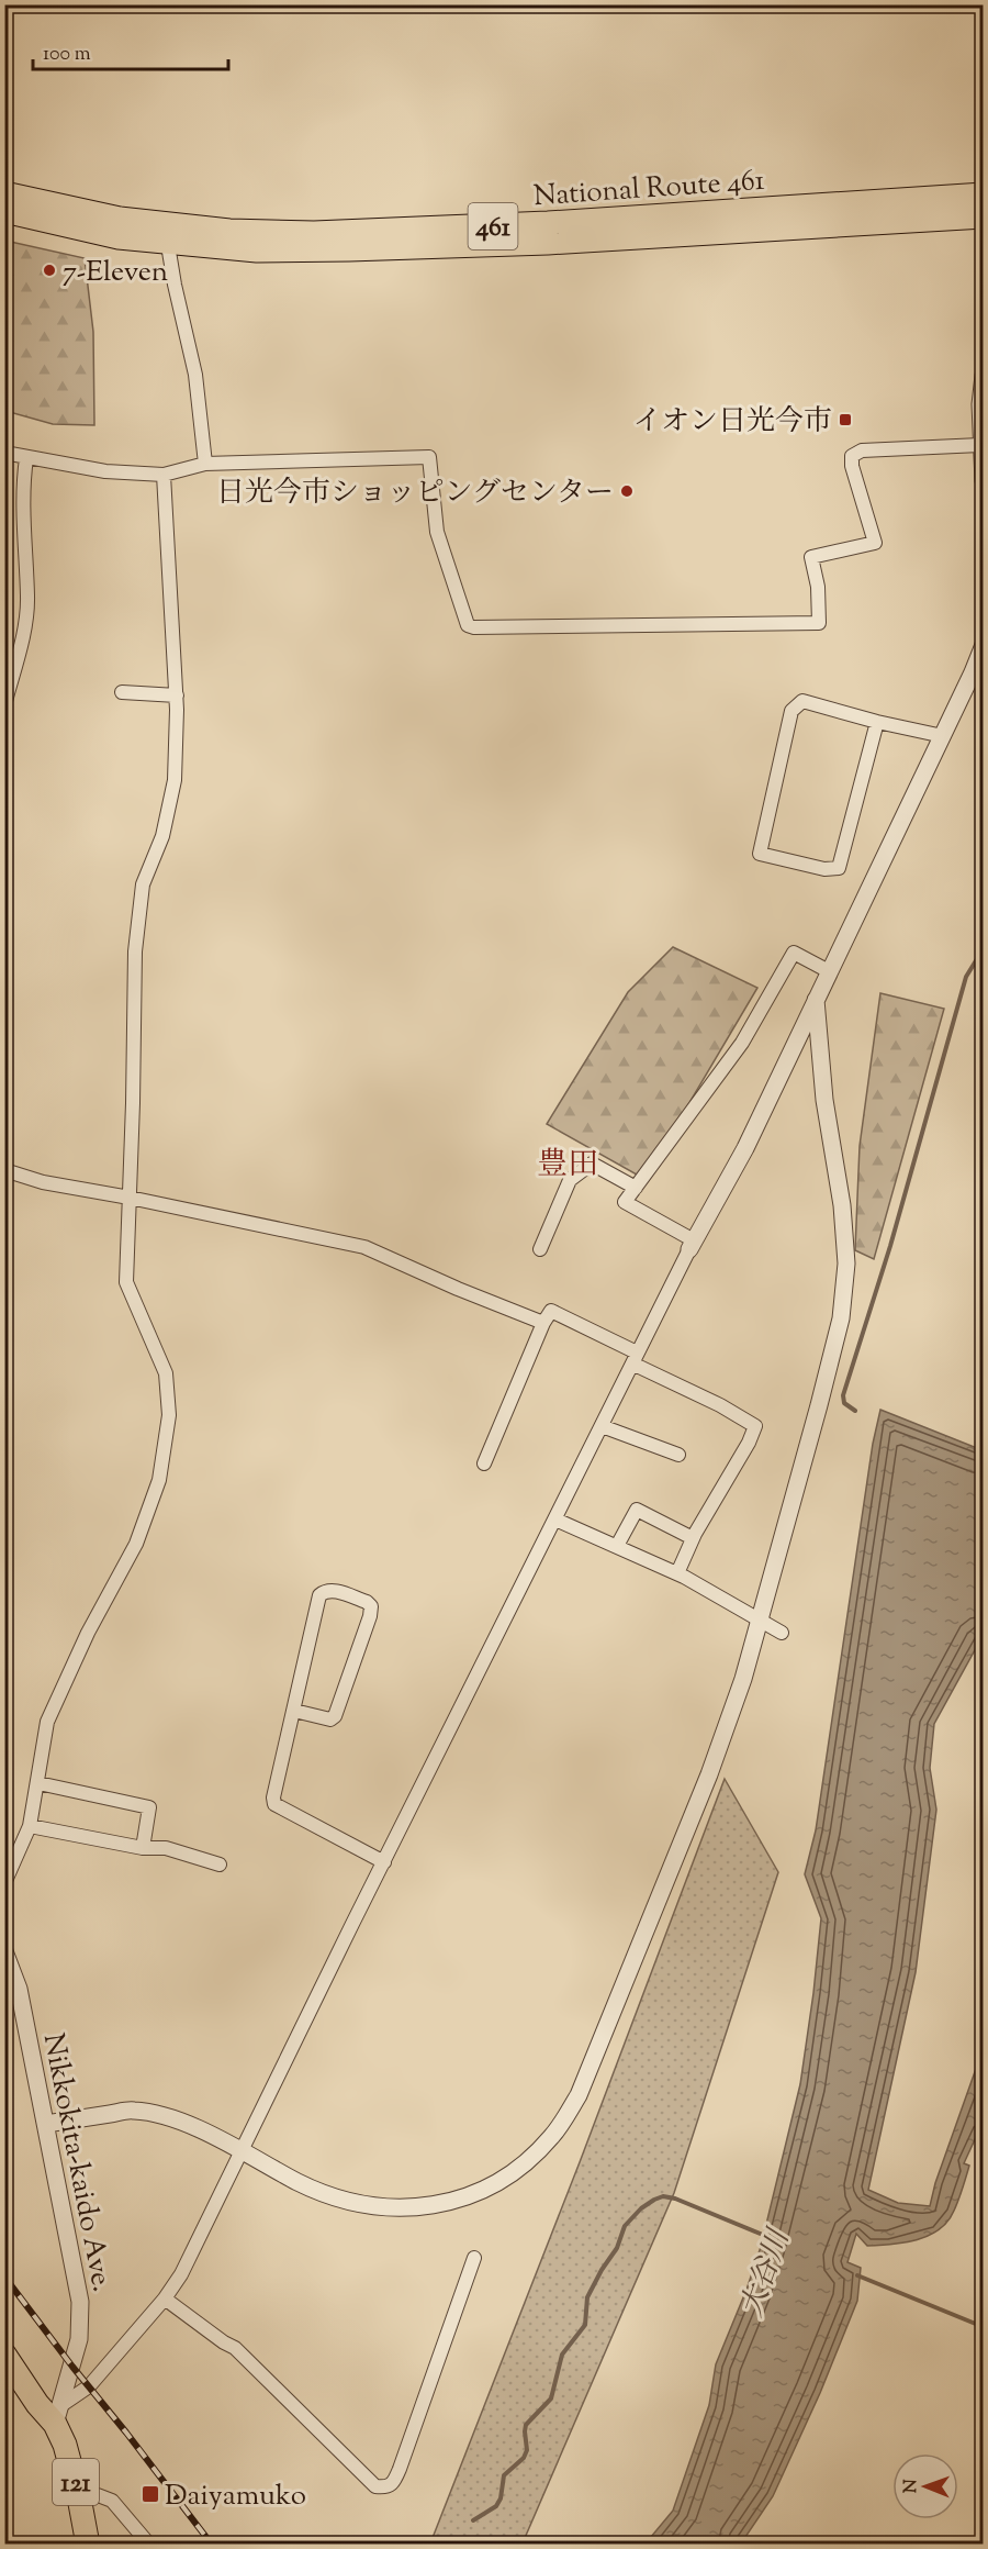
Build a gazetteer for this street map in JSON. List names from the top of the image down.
{
  "streets": {
    "highway": ["National Route 461", "461", "121"],
    "street": ["Nikkokita-kaido Ave."]
  },
  "crossings": [
    ["Nikkokita-kaido Ave.", "121"]
  ],
  "districts": ["豊田"],
  "water": ["大谷川"],
  "places": {
    "other": ["7-Eleven", "日光今市ショッピングセンター"],
    "transit": ["イオン日光今市", "Daiyamuko"]
  },
  "scale_bar": "100 m",
  "north": "left"
}
